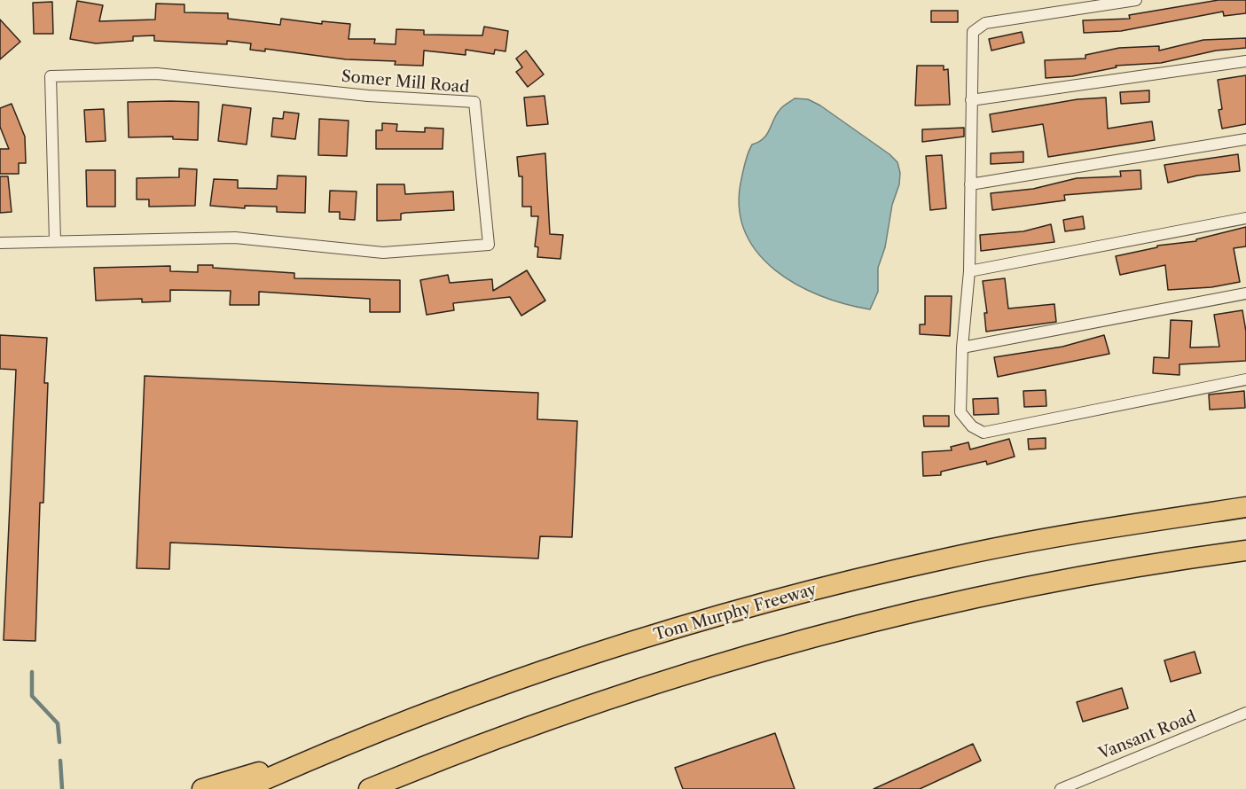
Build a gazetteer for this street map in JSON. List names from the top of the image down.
{
  "streets": {
    "highway": ["Tom Murphy Freeway"],
    "street": ["Somer Mill Road", "Vansant Road"]
  }
}
